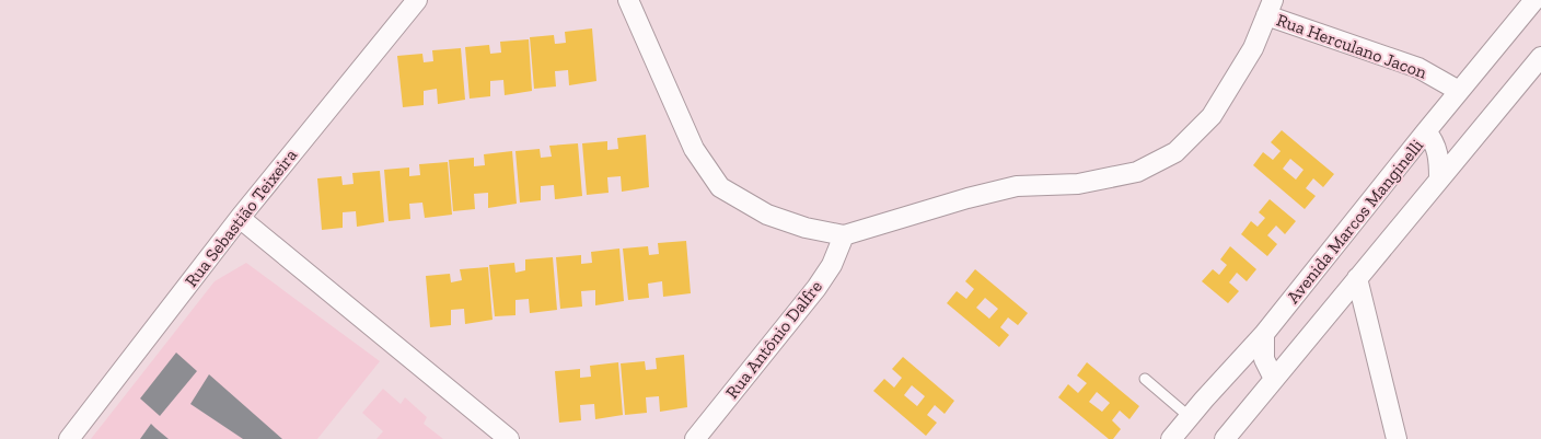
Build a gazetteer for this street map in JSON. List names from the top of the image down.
{
  "streets": {
    "street": [
      "Rua Herculano Jacon",
      "Rua Sebastião Teixeira",
      "Avenida Marcos Manginelli",
      "Rua Antônio Dalfre"
    ]
  },
  "crossings": [
    ["Rua Herculano Jacon", "Avenida Marcos Manginelli"]
  ]
}
